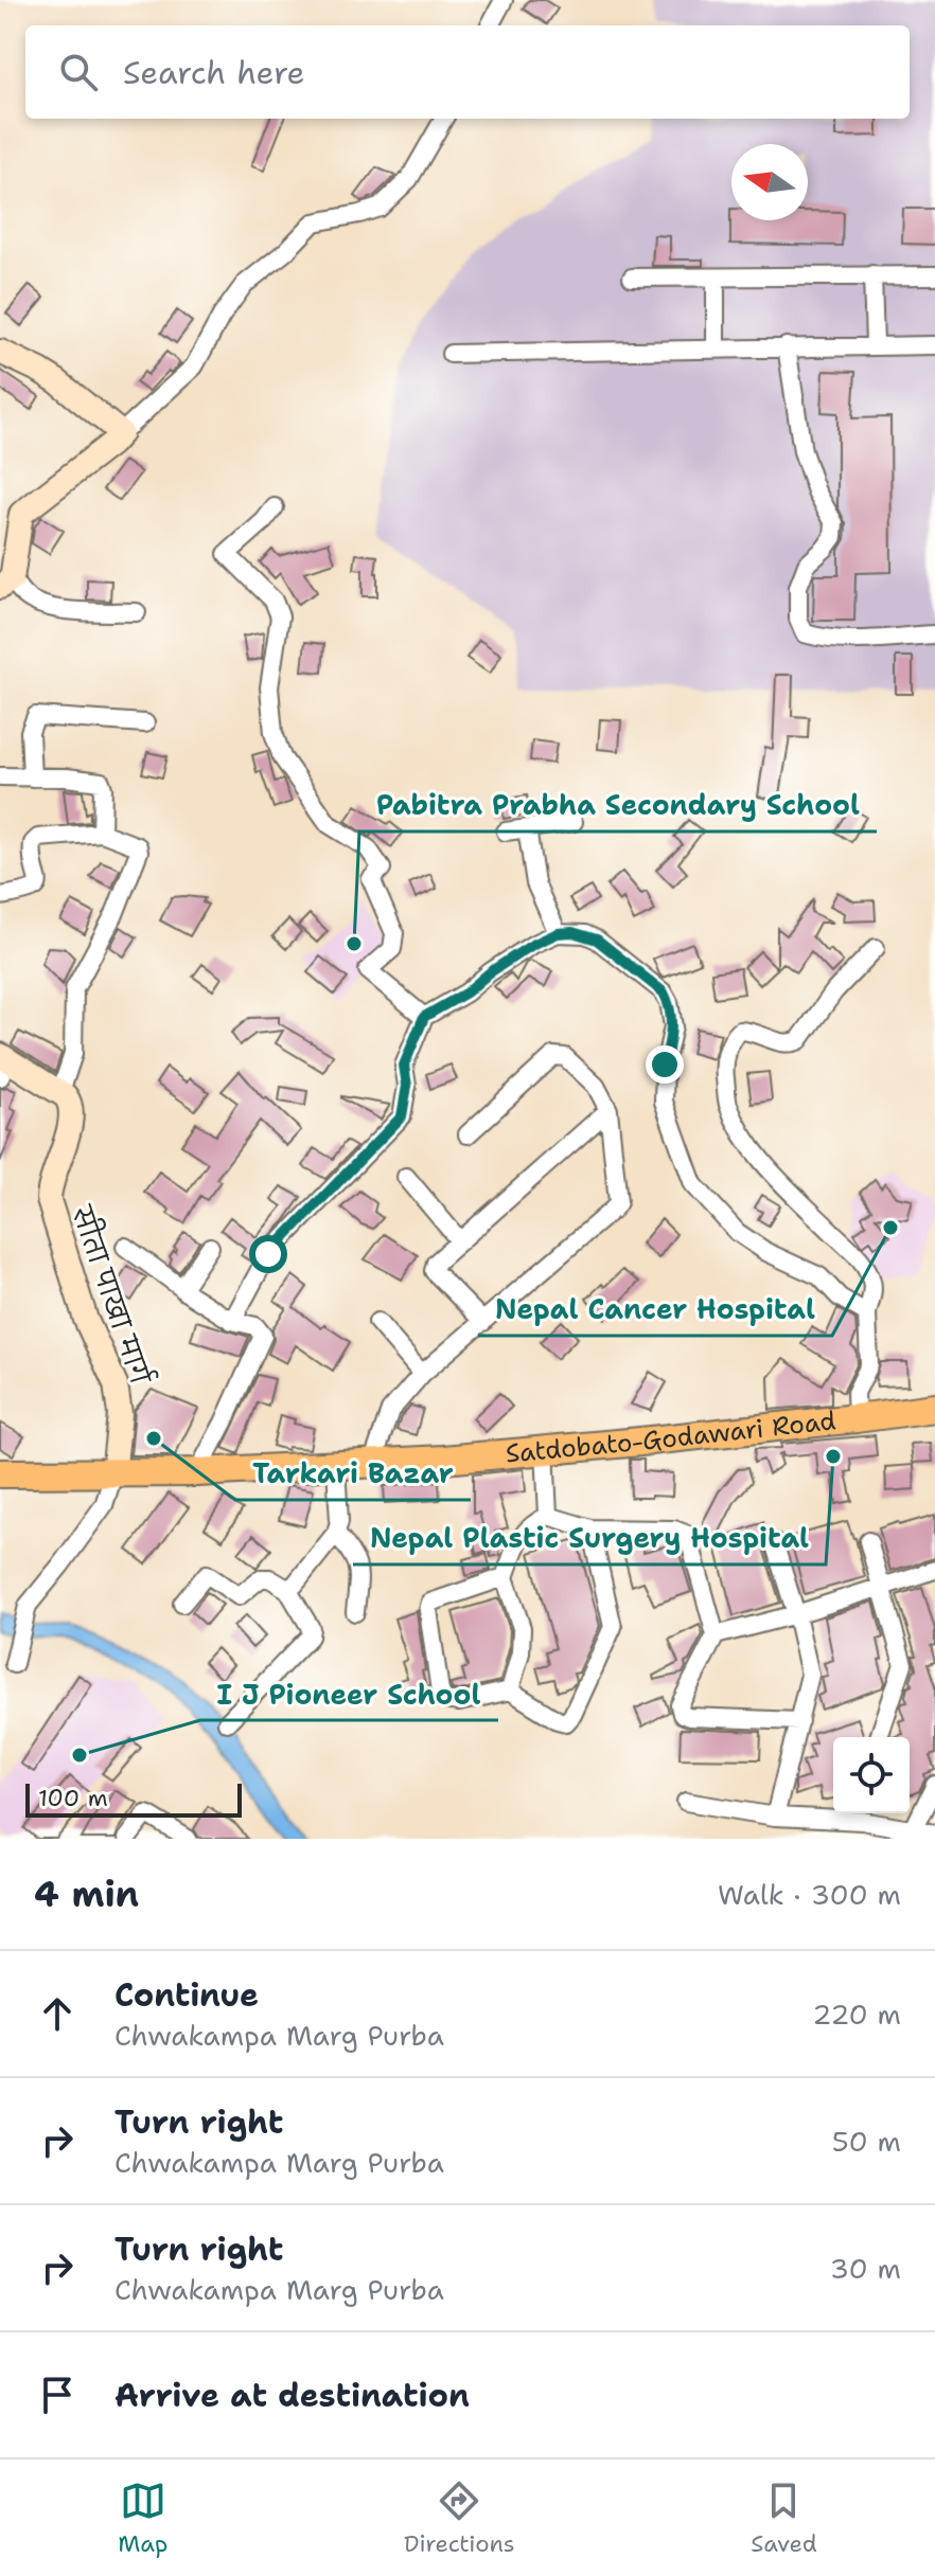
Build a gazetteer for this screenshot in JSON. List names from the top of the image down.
{
  "streets": {
    "main road": ["Satdobato-Godawari Road"],
    "street": ["सीता पाखा मार्ग"]
  },
  "crossings": [
    ["सीता पाखा मार्ग", "Satdobato-Godawari Road"]
  ],
  "places": [
    "Pabitra Prabha Secondary School",
    "Nepal Cancer Hospital",
    "Tarkari Bazar",
    "Nepal Plastic Surgery Hospital",
    "I J Pioneer School"
  ],
  "scale_bar": "100 m",
  "north": "left",
  "page": {
    "search": "Search here",
    "scale": "100 m",
    "heading": ["4 min", "Walk · 300 m"],
    "list": [
      ["Continue", "Chwakampa Marg Purba", "220 m"],
      ["Turn right", "Chwakampa Marg Purba", "50 m"],
      ["Turn right", "Chwakampa Marg Purba", "30 m"],
      "Arrive at destination"
    ],
    "nav": ["Map", "Directions", "Saved"]
  }
}
